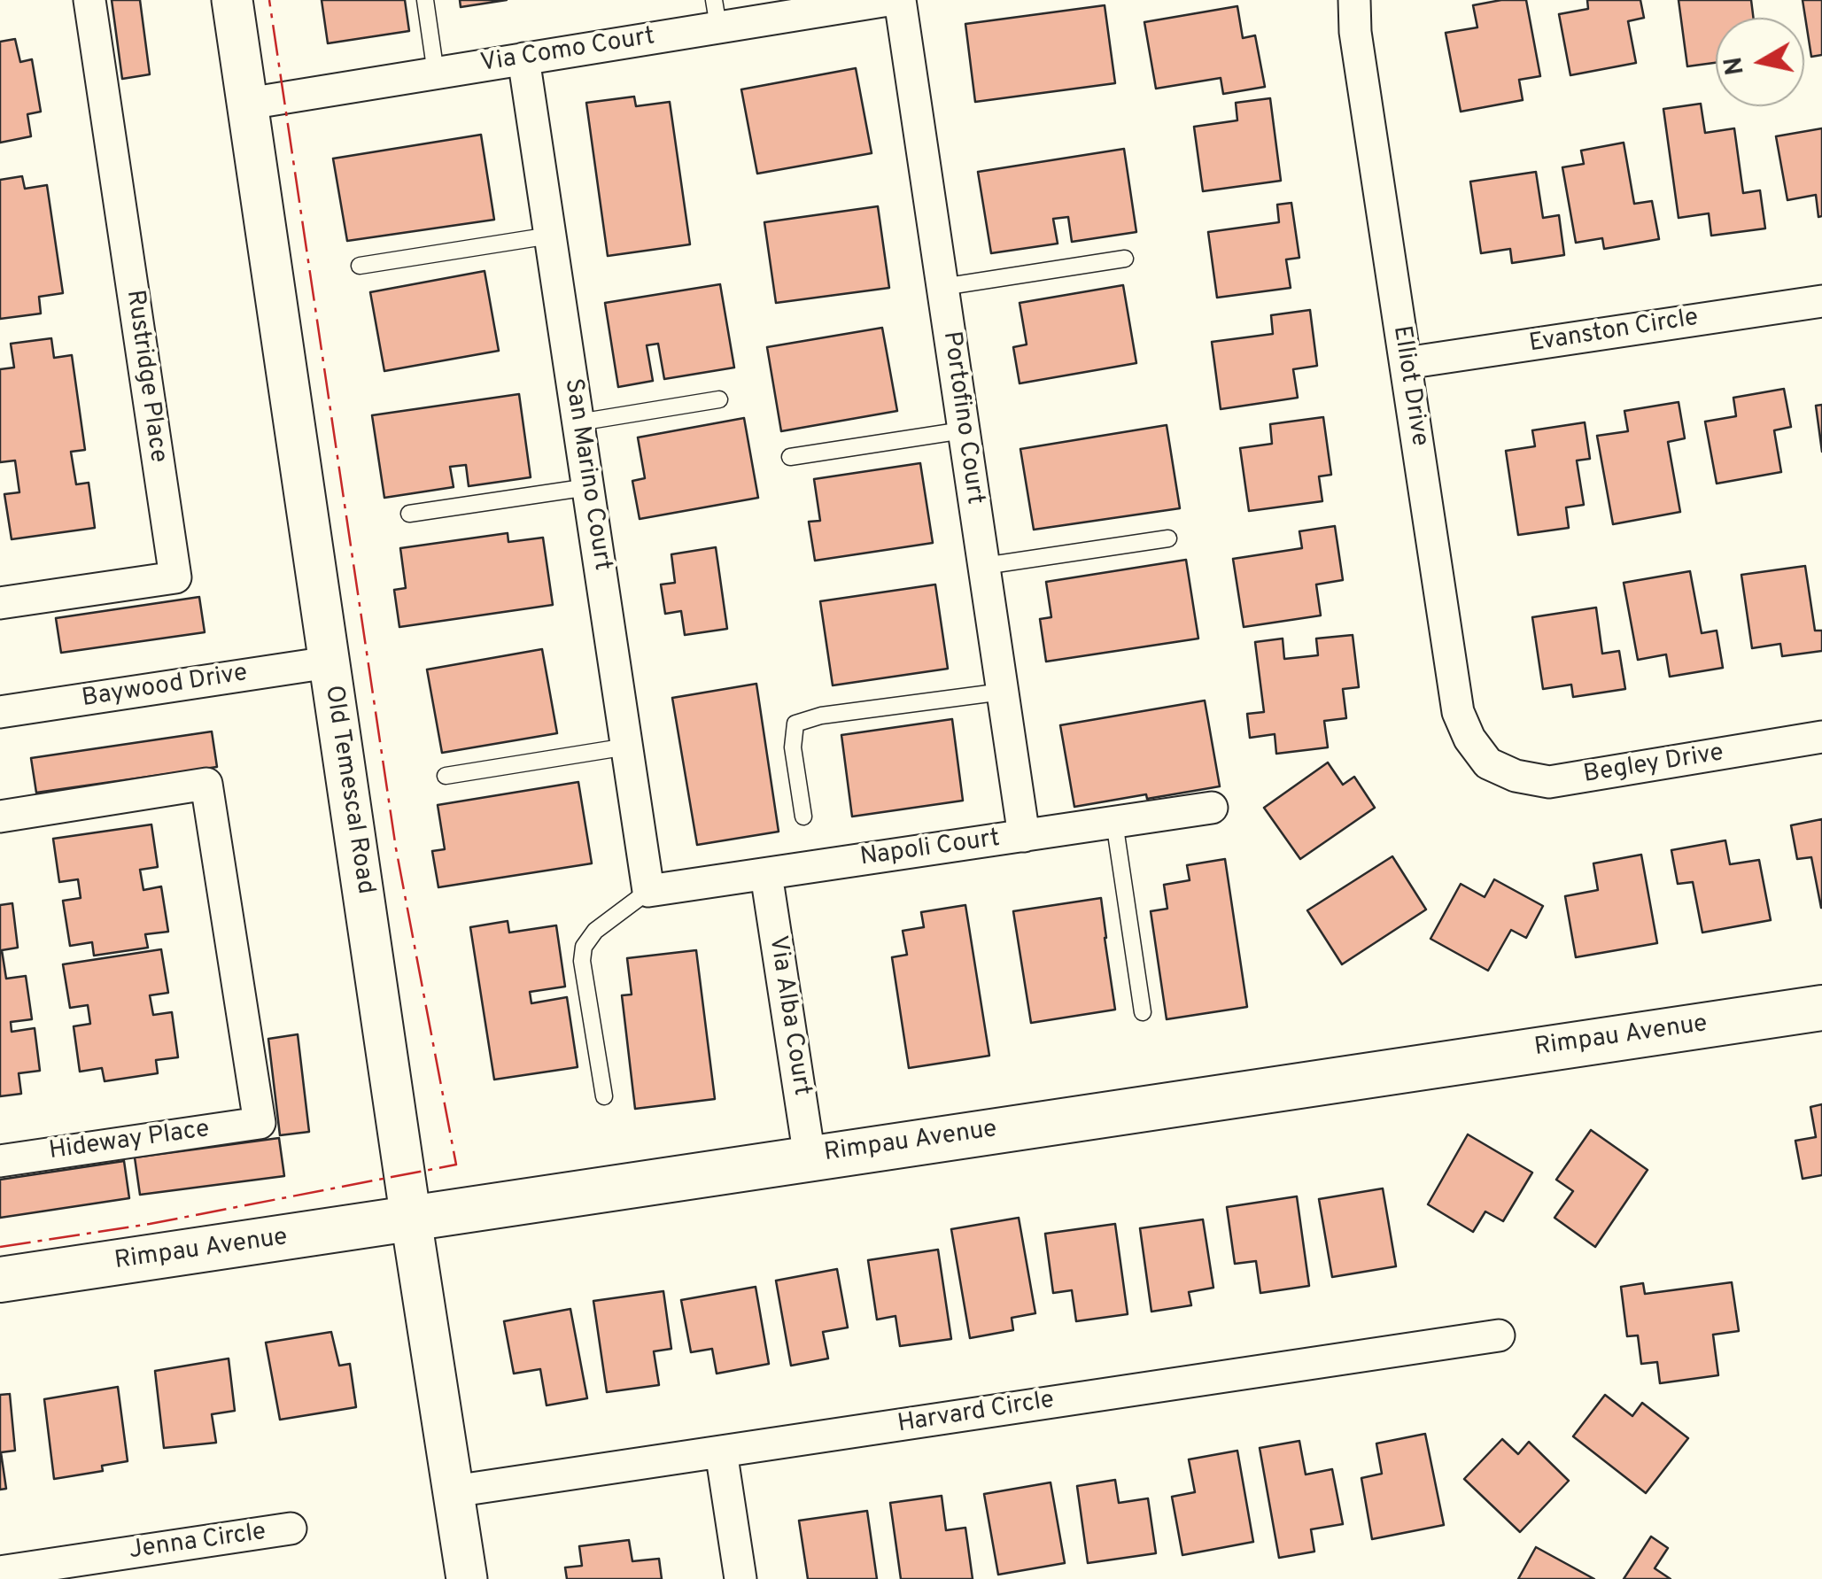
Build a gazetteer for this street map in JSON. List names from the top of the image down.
{
  "streets": {
    "main road": ["Rimpau Avenue"],
    "street": [
      "Via Como Court",
      "Evanston Circle",
      "Rustridge Place",
      "Elliot Drive",
      "Portofino Court",
      "San Marino Court",
      "Baywood Drive",
      "Begley Drive",
      "Old Temescal Road",
      "Napoli Court",
      "Via Alba Court",
      "Hideway Place",
      "Harvard Circle",
      "Jenna Circle"
    ]
  },
  "crossings": [
    ["Via Como Court", "San Marino Court"],
    ["Via Como Court", "Old Temescal Road"],
    ["Evanston Circle", "Elliot Drive"],
    ["Elliot Drive", "Begley Drive"],
    ["Portofino Court", "Napoli Court"],
    ["San Marino Court", "Napoli Court"],
    ["Baywood Drive", "Old Temescal Road"],
    ["Old Temescal Road", "Rimpau Avenue"],
    ["Old Temescal Road", "Harvard Circle"],
    ["Napoli Court", "Via Alba Court"],
    ["Via Alba Court", "Rimpau Avenue"]
  ],
  "north": "left"
}
